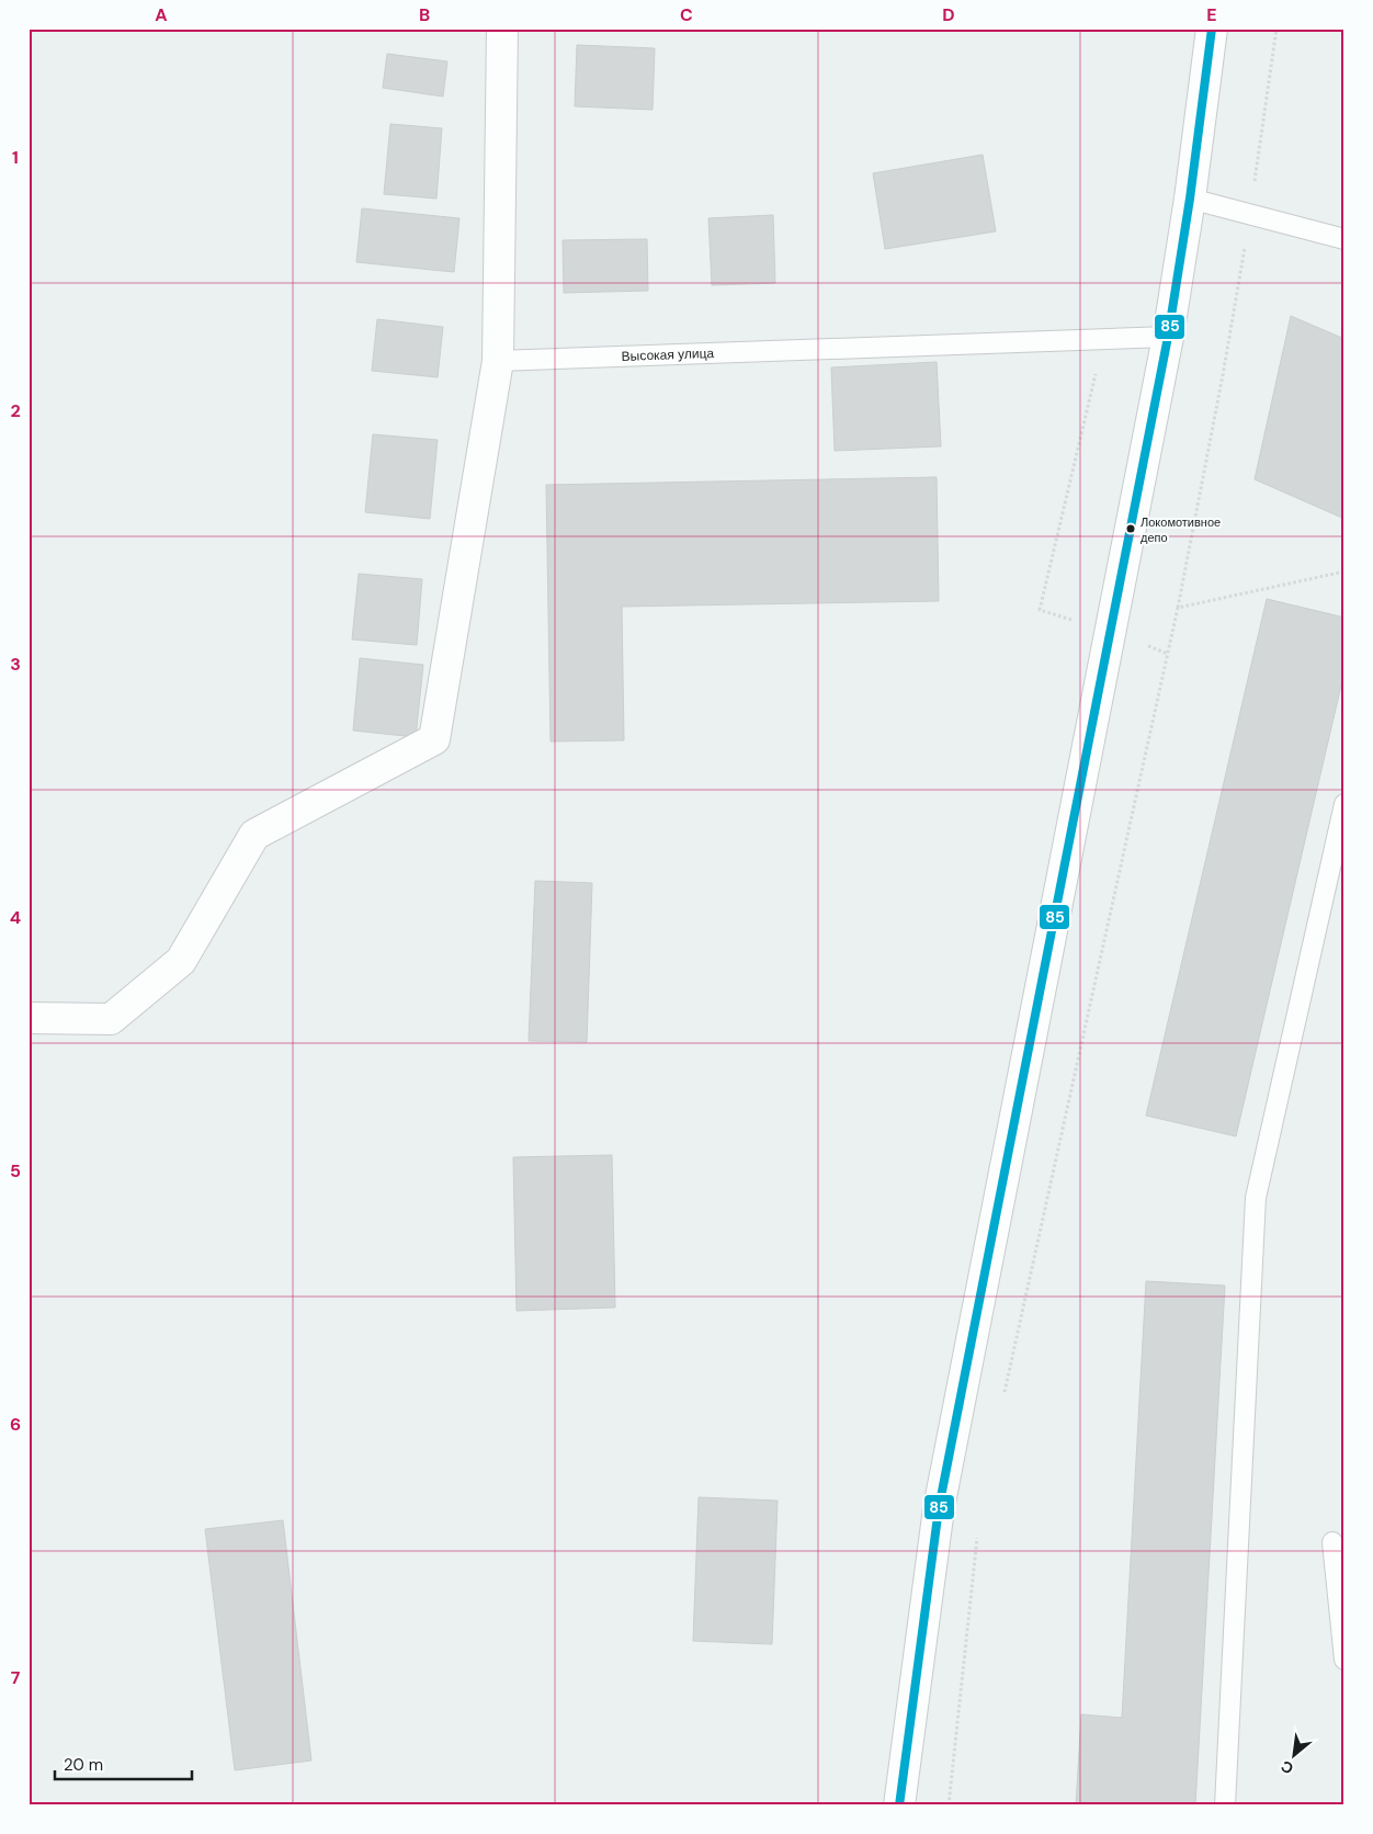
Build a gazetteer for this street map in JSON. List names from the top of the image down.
{
  "streets": {
    "lane": ["Высокая улица"]
  },
  "places": ["Локомотивное депо"],
  "lines": ["transit line 85"],
  "scale_bar": "20 m",
  "north": "bottom left",
  "grid": {
    "columns": [
      "A",
      "B",
      "C",
      "D",
      "E"
    ],
    "rows": [
      "1",
      "2",
      "3",
      "4",
      "5",
      "6",
      "7"
    ]
  }
}
